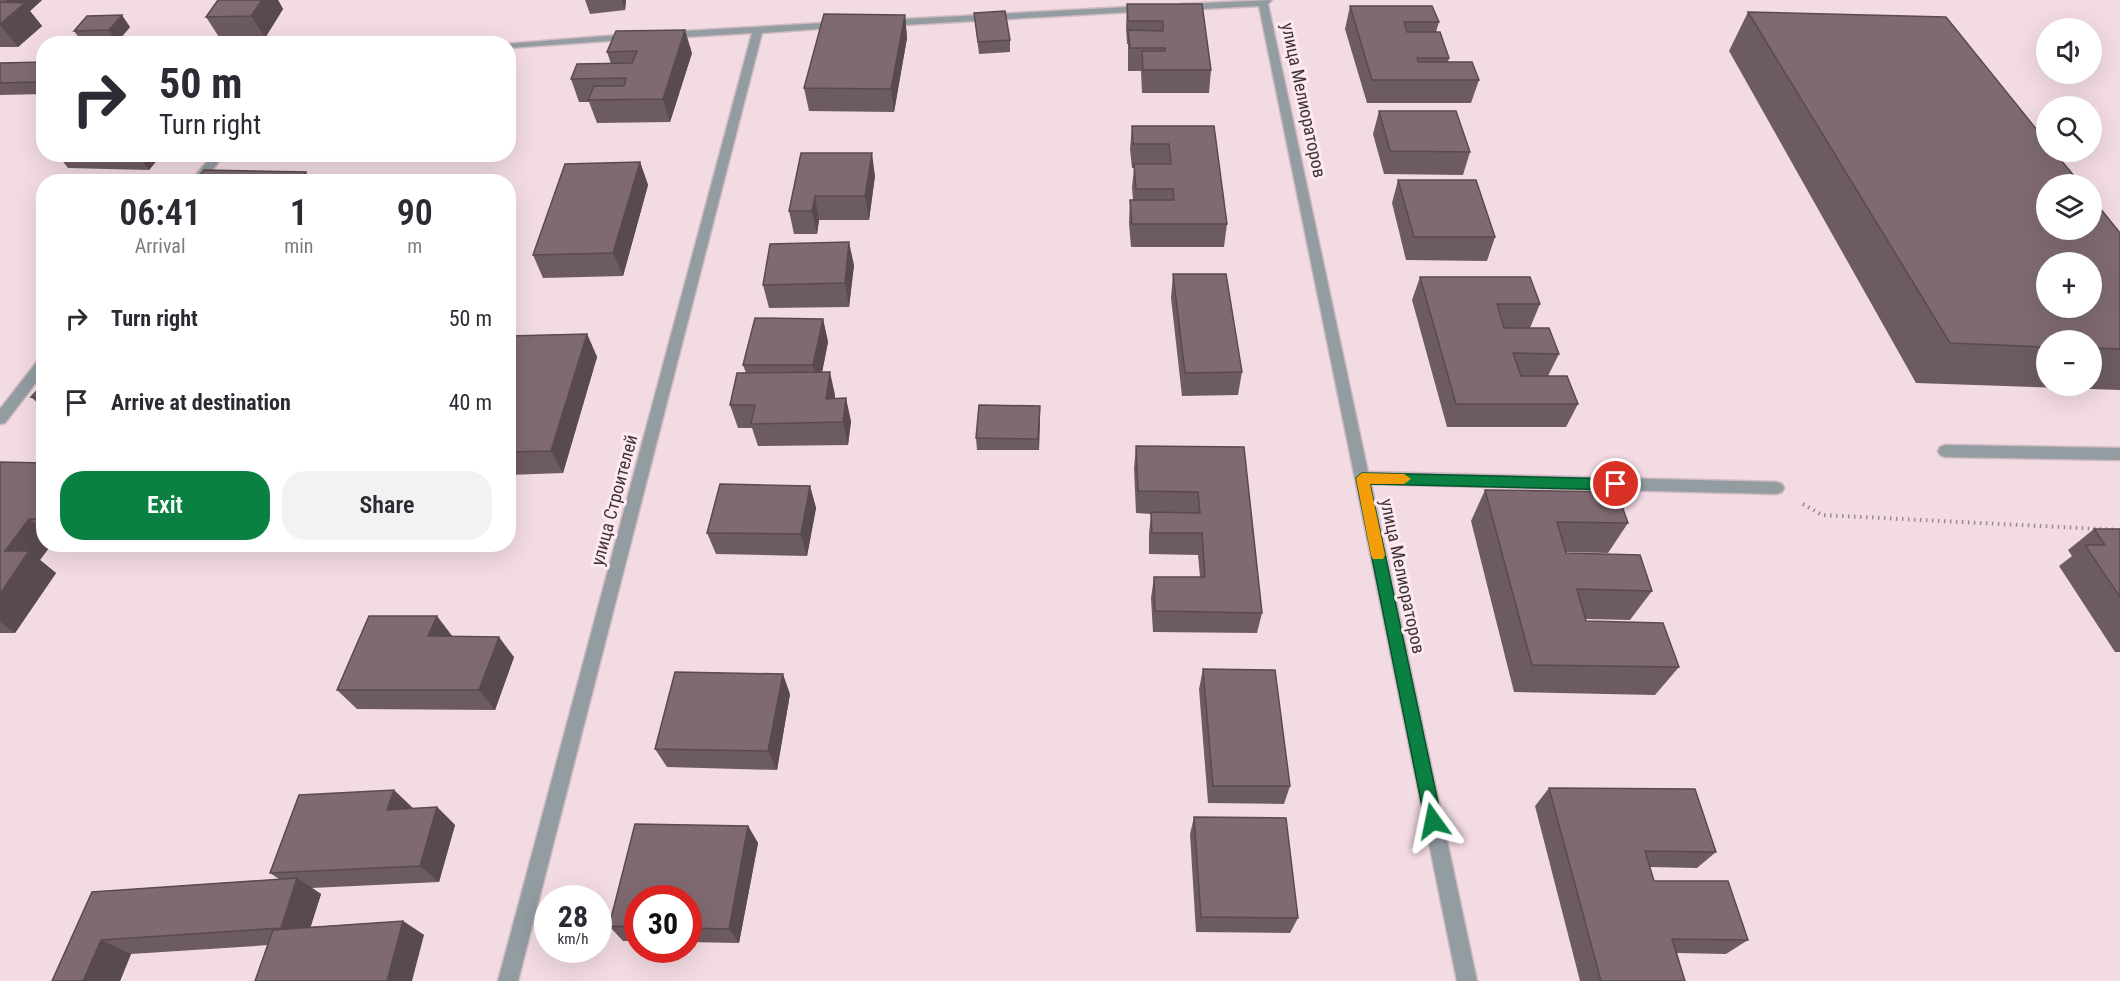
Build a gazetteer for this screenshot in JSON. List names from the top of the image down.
{
  "streets": {
    "street": ["улица Мелиораторов", "улица Строителей"]
  },
  "page": {
    "map_buttons": ["+", "−"],
    "turn": ["50 m", "Turn right"],
    "eta": [
      "06:41",
      "Arrival",
      "1",
      "min",
      "90",
      "m"
    ],
    "list": [
      {
        "name": "Turn right",
        "value": "50 m"
      },
      {
        "name": "Arrive at destination",
        "value": "40 m"
      }
    ],
    "buttons": ["Exit", "Share"],
    "speed": "28 km/h",
    "limit": "30"
  }
}
